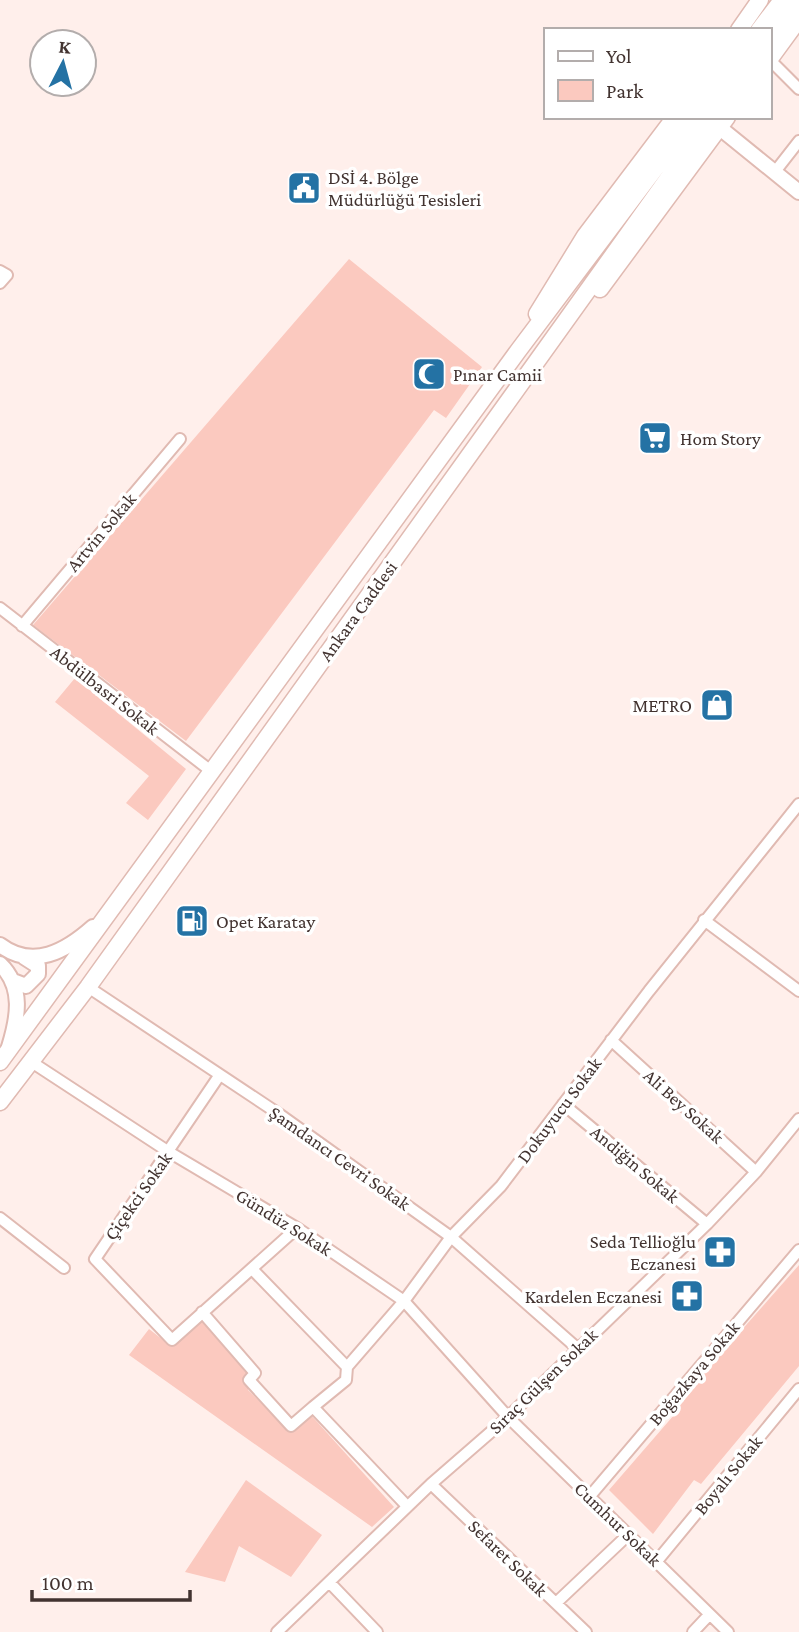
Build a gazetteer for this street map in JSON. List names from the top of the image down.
{
  "streets": {
    "main road": ["Ankara Caddesi"],
    "street": [
      "Artvin Sokak",
      "Abdülbasri Sokak",
      "Ali Bey Sokak",
      "Dokuyucu Sokak",
      "Şamdancı Cevri Sokak",
      "Andiğin Sokak",
      "Çiçekci Sokak",
      "Gündüz Sokak",
      "Boğazkaya Sokak",
      "Sıraç Gülşen Sokak",
      "Boyalı Sokak",
      "Cumhur Sokak",
      "Sefaret Sokak"
    ]
  },
  "crossings": [
    ["Artvin Sokak", "Abdülbasri Sokak"],
    ["Ankara Caddesi", "Abdülbasri Sokak"],
    ["Ankara Caddesi", "Şamdancı Cevri Sokak"],
    ["Ankara Caddesi", "Gündüz Sokak"],
    ["Ali Bey Sokak", "Dokuyucu Sokak"],
    ["Ali Bey Sokak", "Sıraç Gülşen Sokak"],
    ["Dokuyucu Sokak", "Şamdancı Cevri Sokak"],
    ["Dokuyucu Sokak", "Andiğin Sokak"],
    ["Dokuyucu Sokak", "Çiçekci Sokak"],
    ["Dokuyucu Sokak", "Gündüz Sokak"],
    ["Şamdancı Cevri Sokak", "Çiçekci Sokak"],
    ["Şamdancı Cevri Sokak", "Sıraç Gülşen Sokak"],
    ["Andiğin Sokak", "Sıraç Gülşen Sokak"],
    ["Çiçekci Sokak", "Gündüz Sokak"],
    ["Gündüz Sokak", "Sıraç Gülşen Sokak"],
    ["Gündüz Sokak", "Cumhur Sokak"],
    ["Boğazkaya Sokak", "Cumhur Sokak"],
    ["Sıraç Gülşen Sokak", "Cumhur Sokak"],
    ["Sıraç Gülşen Sokak", "Sefaret Sokak"],
    ["Boyalı Sokak", "Cumhur Sokak"]
  ],
  "places": {
    "public building": ["DSİ 4. Bölge Müdürlüğü Tesisleri"],
    "mosque": ["Pınar Camii"],
    "supermarket": ["Hom Story"],
    "shop": ["METRO"],
    "fuel station": ["Opet Karatay"],
    "pharmacy": ["Seda Tellioğlu Eczanesi", "Kardelen Eczanesi"]
  },
  "legend": ["Yol", "Park"],
  "scale_bar": "100 m",
  "north": "top"
}
